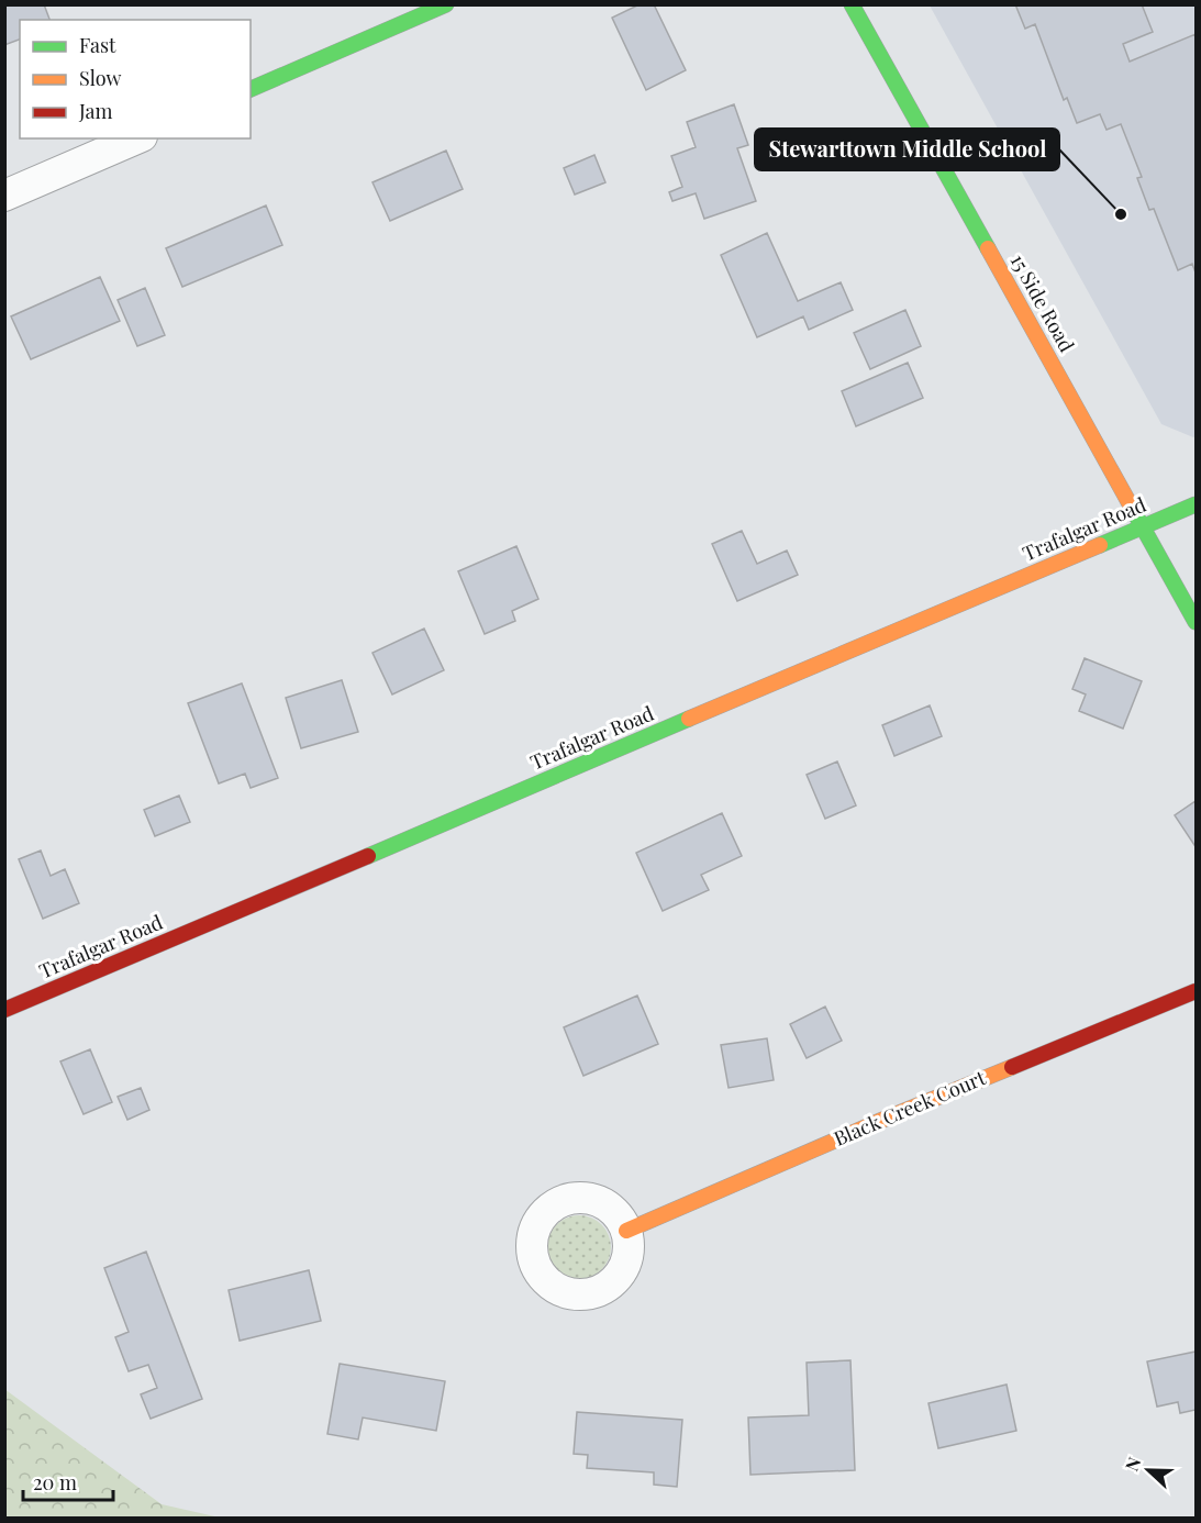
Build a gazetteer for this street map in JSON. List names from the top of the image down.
{
  "streets": {
    "street": ["15 Side Road", "Trafalgar Road", "Black Creek Court"]
  },
  "crossings": [
    ["15 Side Road", "Trafalgar Road"]
  ],
  "places": ["Stewarttown Middle School"],
  "legend": ["Fast", "Slow", "Jam"],
  "scale_bar": "20 m",
  "north": "left"
}
